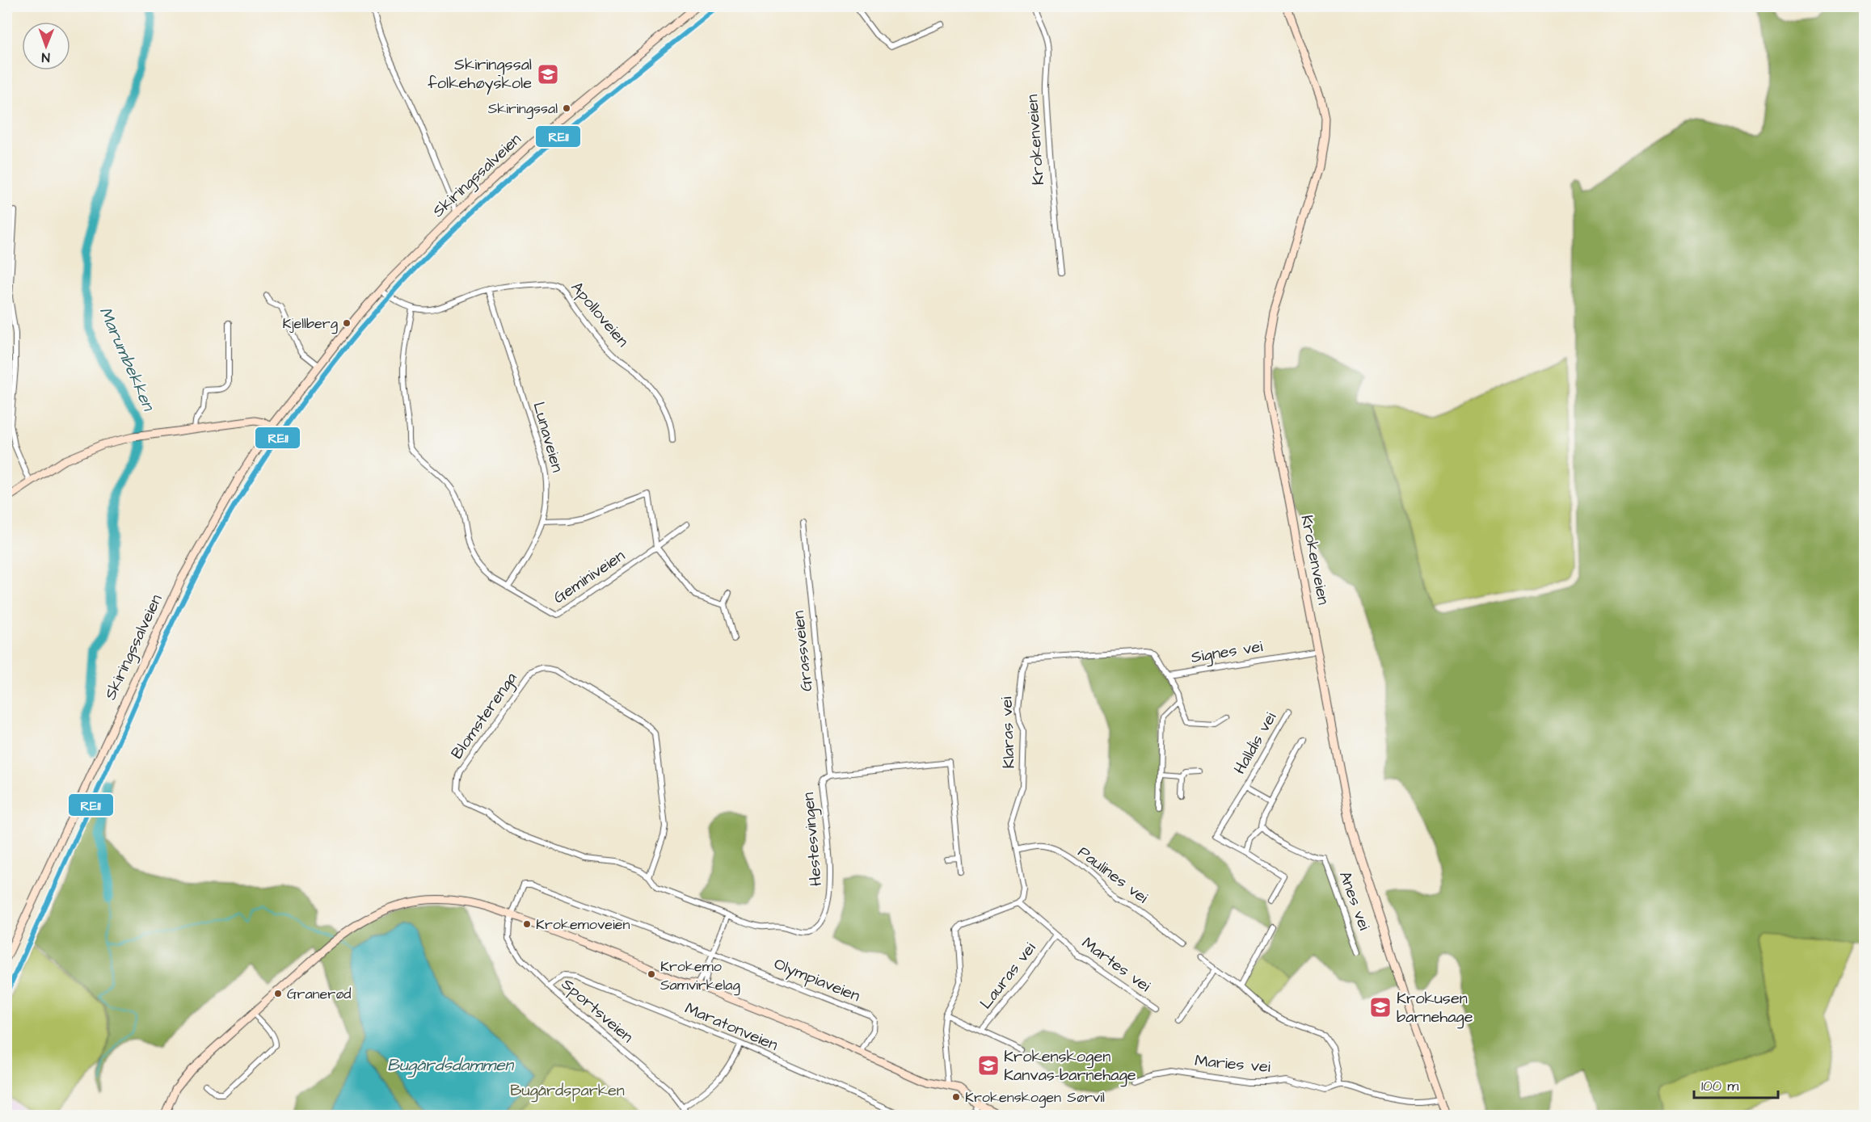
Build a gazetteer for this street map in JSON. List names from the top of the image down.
{
  "streets": {
    "main road": ["Krokenveien", "Skiringssalveien"],
    "street": [
      "Apolloveien",
      "Lunaveien",
      "Geminiveien",
      "Grassveien",
      "Signes vei",
      "Blomsterenga",
      "Klaras vei",
      "Halldis vei",
      "Hestesvingen",
      "Paulines vei",
      "Anes vei",
      "Martes vei",
      "Lauras vei",
      "Olympiaveien",
      "Sportsveien",
      "Maratonveien",
      "Maries vei"
    ]
  },
  "crossings": [
    ["Krokenveien", "Signes vei"],
    ["Krokenveien", "Maries vei"],
    ["Skiringssalveien", "Apolloveien"],
    ["Apolloveien", "Lunaveien"],
    ["Apolloveien", "Geminiveien"],
    ["Lunaveien", "Geminiveien"],
    ["Grassveien", "Hestesvingen"],
    ["Signes vei", "Klaras vei"],
    ["Blomsterenga", "Hestesvingen"],
    ["Klaras vei", "Paulines vei"],
    ["Klaras vei", "Martes vei"],
    ["Martes vei", "Lauras vei"],
    ["Olympiaveien", "Sportsveien"],
    ["Sportsveien", "Maratonveien"]
  ],
  "water": ["Marumbekken", "Bugårdsdammen"],
  "parks": ["Bugårdsparken"],
  "places": {
    "school or university": ["Skiringssal folkehøyskole", "Krokusen barnehage", "Krokenskogen Kanvas-barnehage"],
    "other": [
      "Skiringssal",
      "Kjellberg",
      "Krokemoveien",
      "Krokemo Samvirkelag",
      "Granerød",
      "Krokenskogen Sørvil"
    ]
  },
  "lines": ["transit line RE11"],
  "scale_bar": "100 m",
  "north": "bottom"
}
